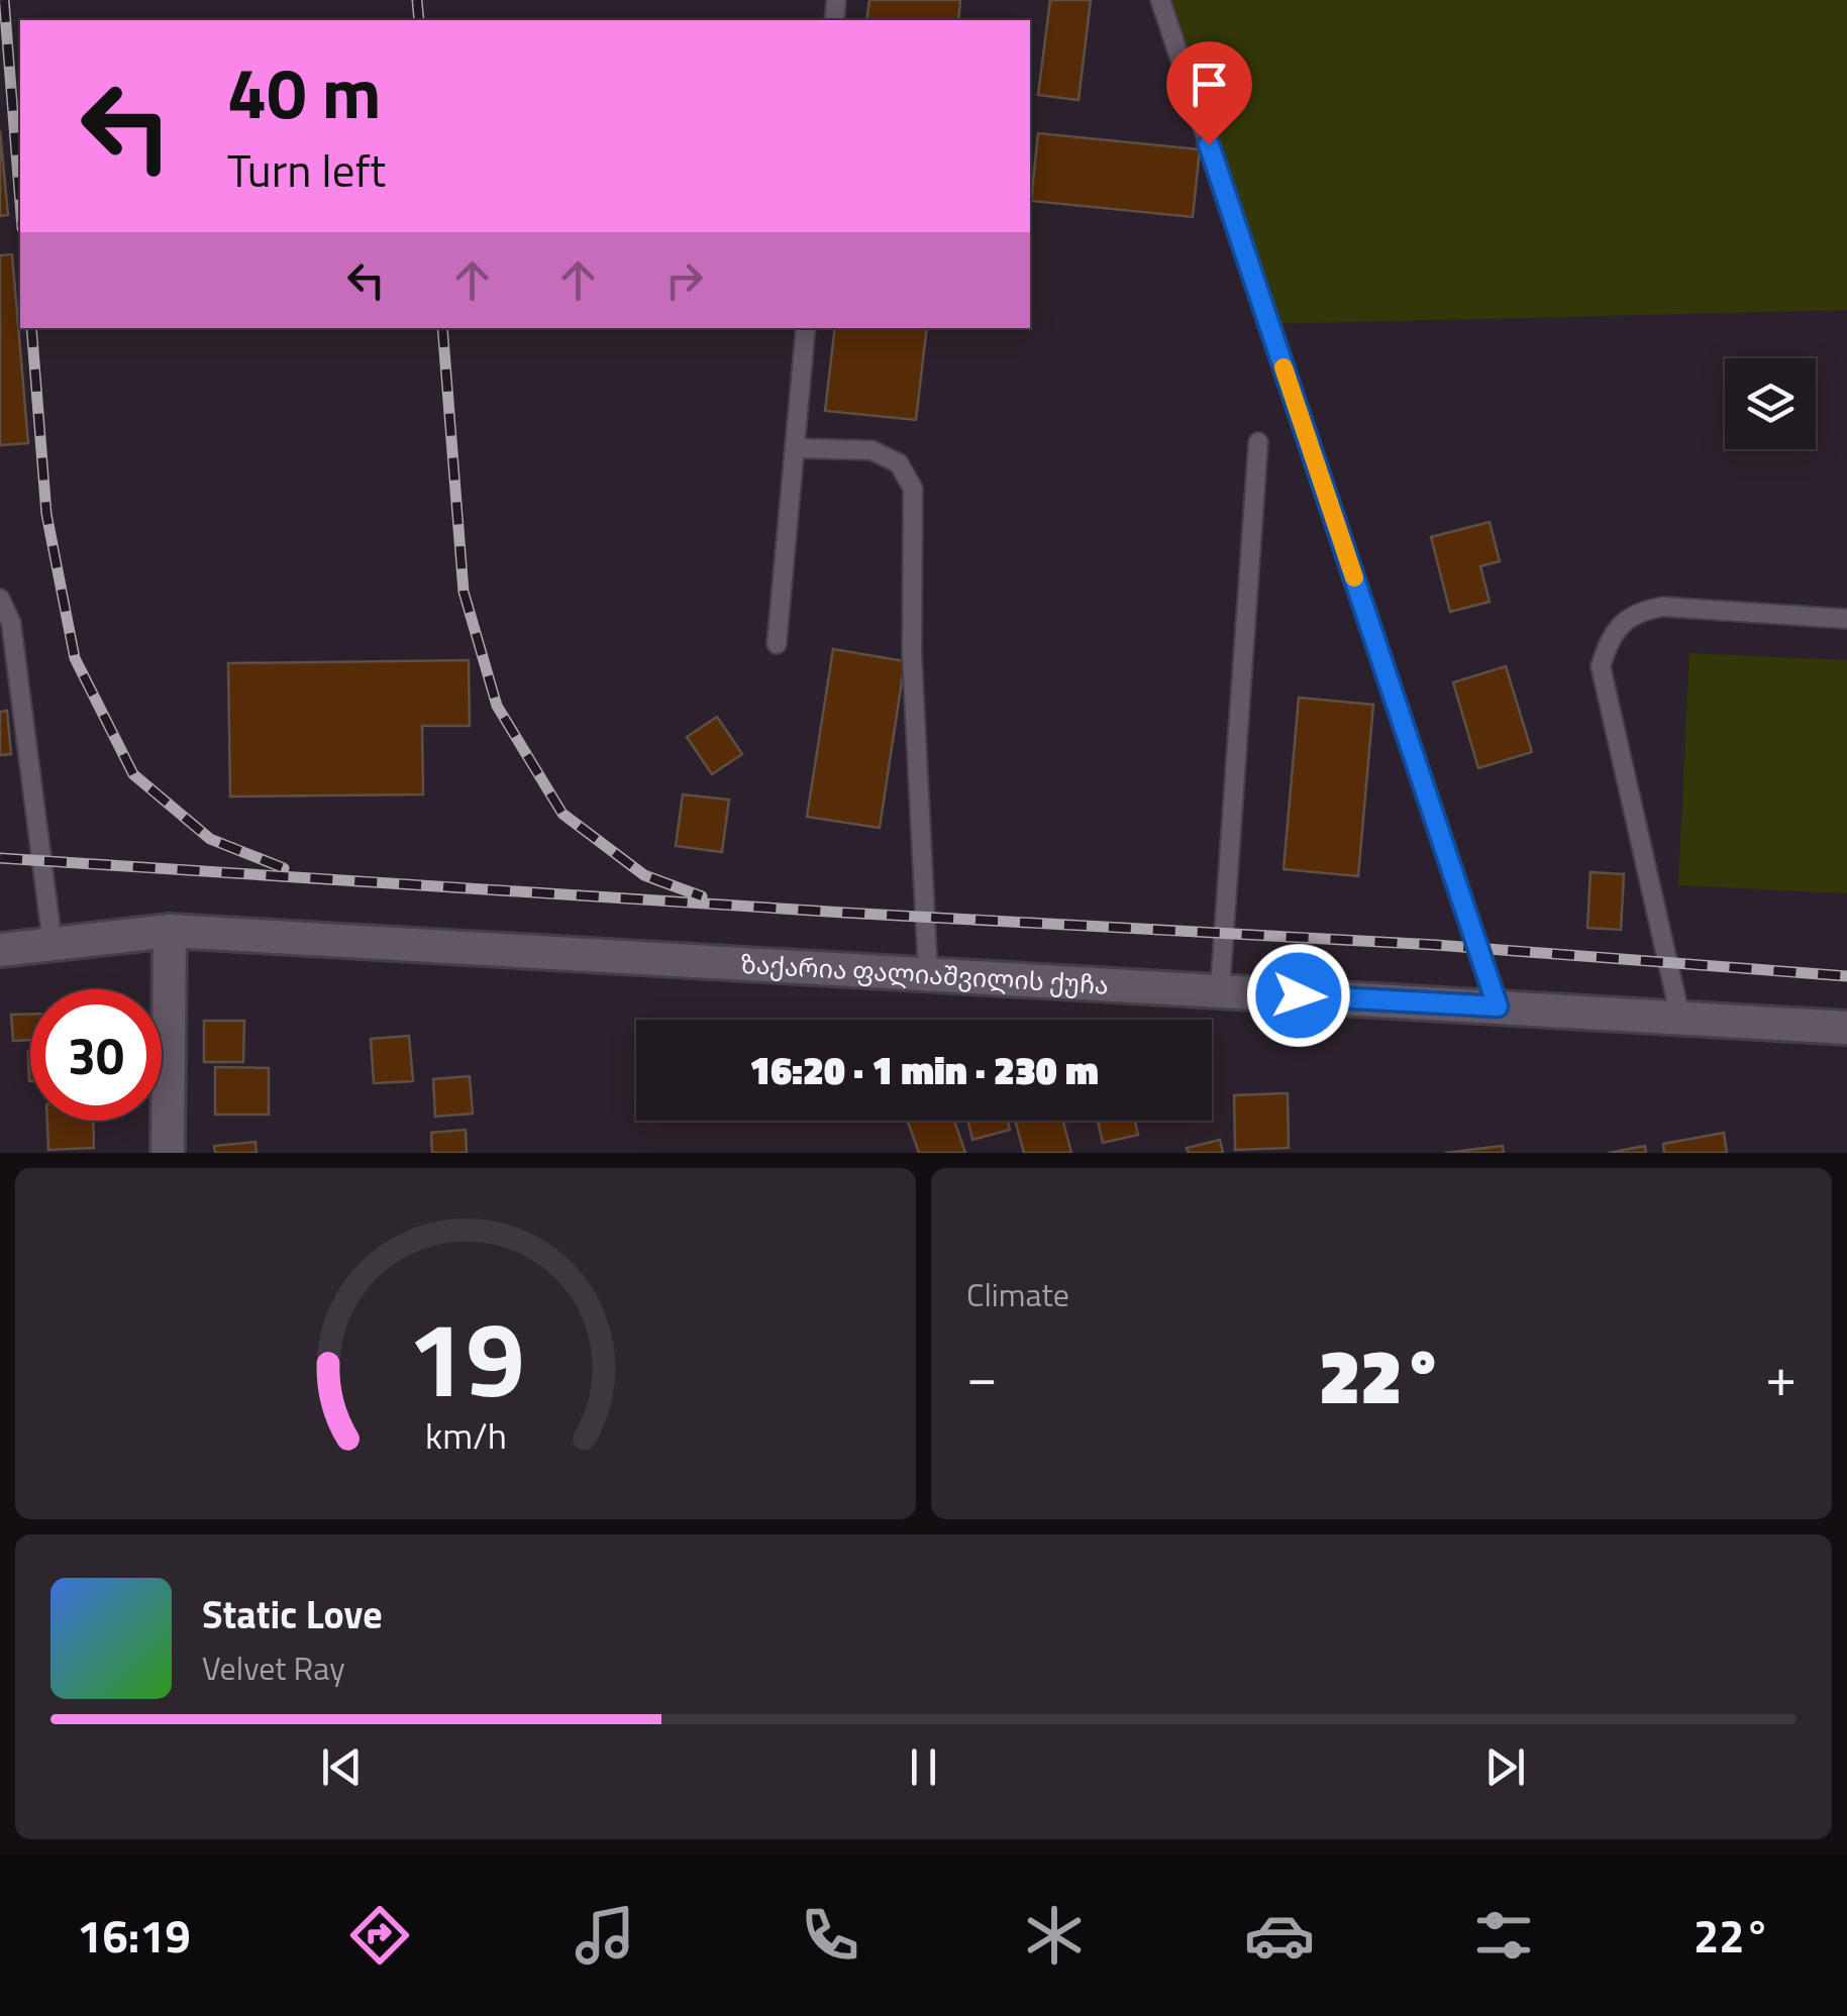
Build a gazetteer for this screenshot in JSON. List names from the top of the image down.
{
  "streets": {
    "street": ["ზაქარია ფალიაშვილის ქუჩა"]
  },
  "page": {
    "turn": ["40 m", "Turn left"],
    "limit": "30",
    "trip": "16:20 · 1 min · 230 m",
    "tile": "Climate",
    "heat": ["−", "22°", "+"],
    "song": ["Static Love", "Velvet Ray"],
    "tabs": ["16:19", "22°"],
    "gauge": ["19", "km/h"]
  }
}
